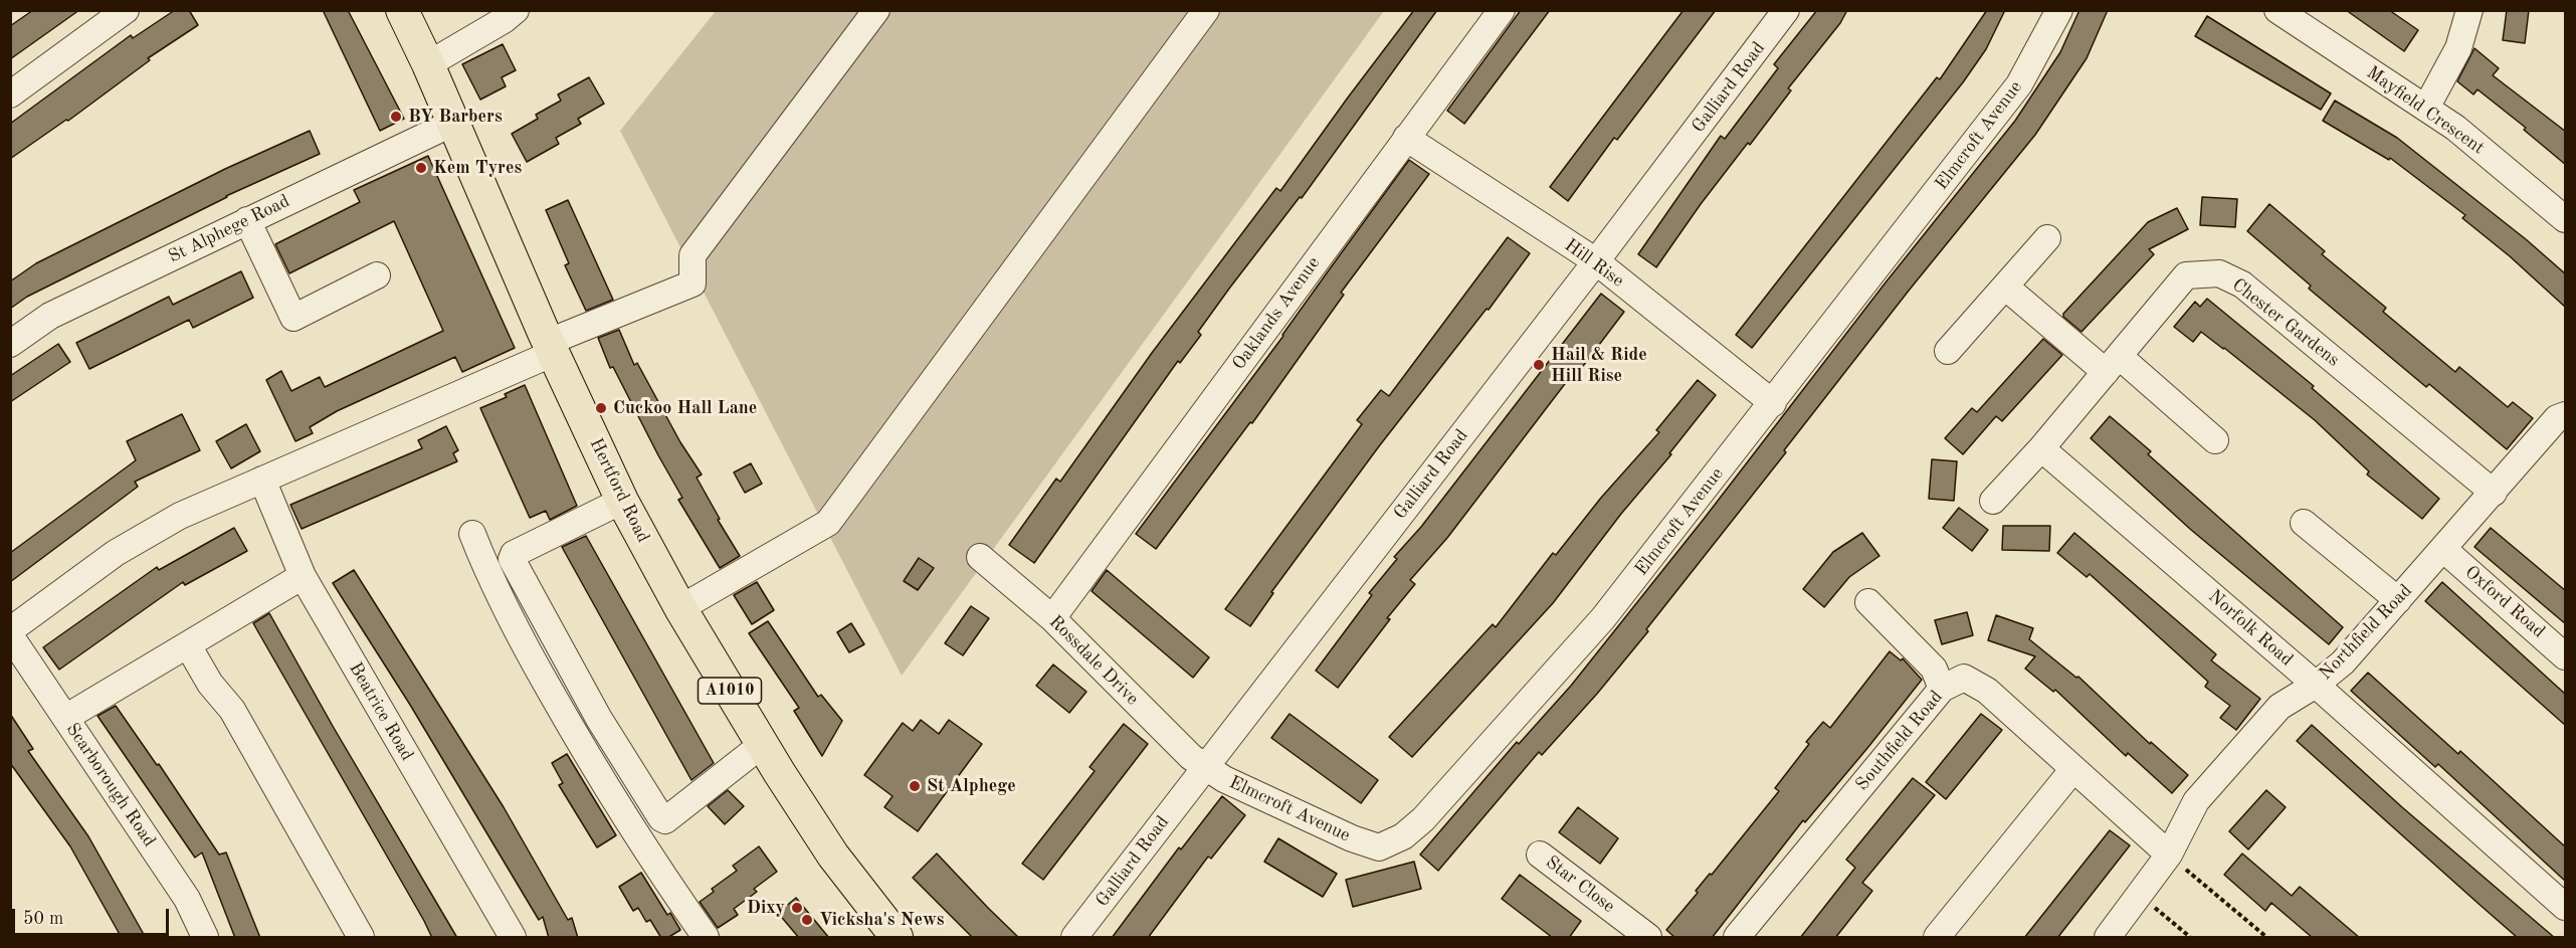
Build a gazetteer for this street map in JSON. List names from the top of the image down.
{
  "streets": {
    "main road": ["Hertford Road", "A1010"],
    "street": [
      "Galliard Road",
      "Mayfield Crescent",
      "Elmcroft Avenue",
      "St Alphege Road",
      "Hill Rise",
      "Oaklands Avenue",
      "Chester Gardens",
      "Oxford Road",
      "Norfolk Road",
      "Northfield Road",
      "Rossdale Drive",
      "Beatrice Road",
      "Southfield Road",
      "Scarborough Road",
      "Star Close"
    ]
  },
  "crossings": [
    ["Galliard Road", "Elmcroft Avenue"],
    ["Galliard Road", "Hill Rise"],
    ["Galliard Road", "Rossdale Drive"],
    ["Elmcroft Avenue", "Hill Rise"],
    ["Elmcroft Avenue", "Rossdale Drive"],
    ["St Alphege Road", "Hertford Road"],
    ["Hill Rise", "Oaklands Avenue"],
    ["Oaklands Avenue", "Rossdale Drive"],
    ["Chester Gardens", "Norfolk Road"],
    ["Chester Gardens", "Northfield Road"],
    ["Oxford Road", "Northfield Road"],
    ["Norfolk Road", "Northfield Road"],
    ["Northfield Road", "Southfield Road"]
  ],
  "places": [
    "BY Barbers",
    "Kem Tyres",
    "Hail & Ride Hill Rise",
    "Cuckoo Hall Lane",
    "St Alphege",
    "Dixy",
    "Vicksha's News"
  ],
  "scale_bar": "50 m"
}
